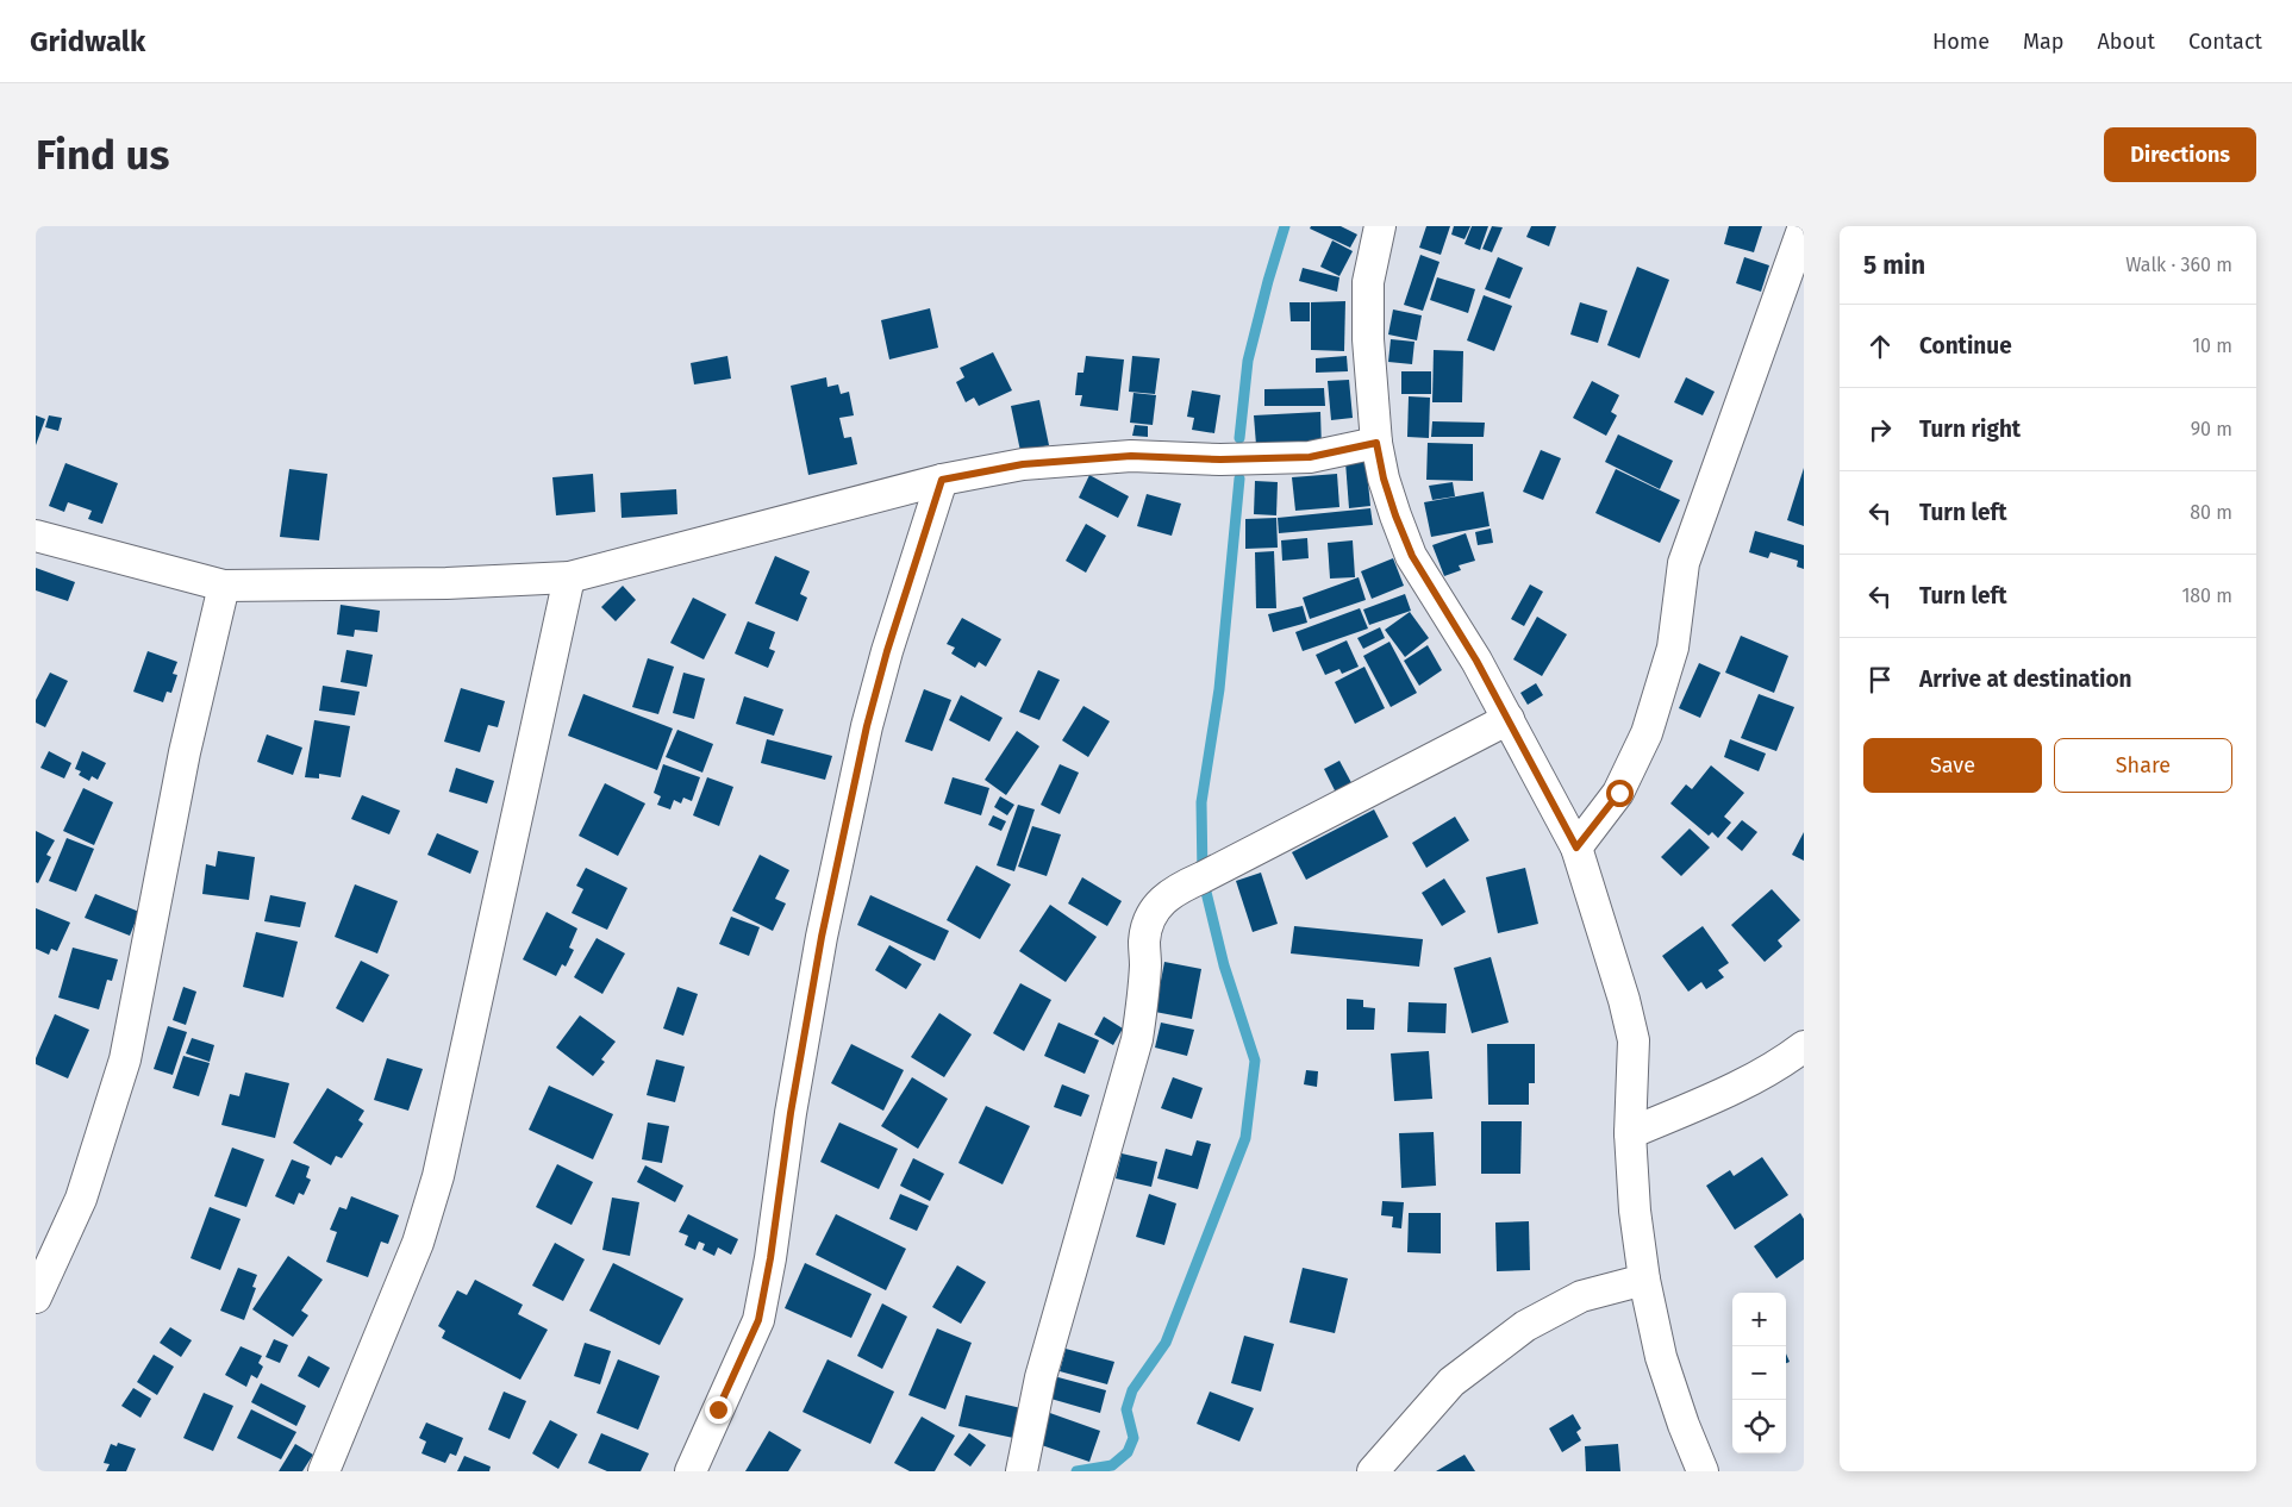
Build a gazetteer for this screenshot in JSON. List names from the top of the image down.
{
  "page": {
    "header": "Gridwalk",
    "nav": [
      "Home",
      "Map",
      "About",
      "Contact"
    ],
    "buttons": [
      "Directions",
      ["Save", "Share"]
    ],
    "title": "Find us",
    "heading": ["5 min", "Walk · 360 m"],
    "list": [
      ["Continue", "10 m"],
      ["Turn right", "90 m"],
      ["Turn left", "80 m"],
      ["Turn left", "180 m"],
      "Arrive at destination"
    ],
    "map_buttons": ["+", "−"]
  }
}
